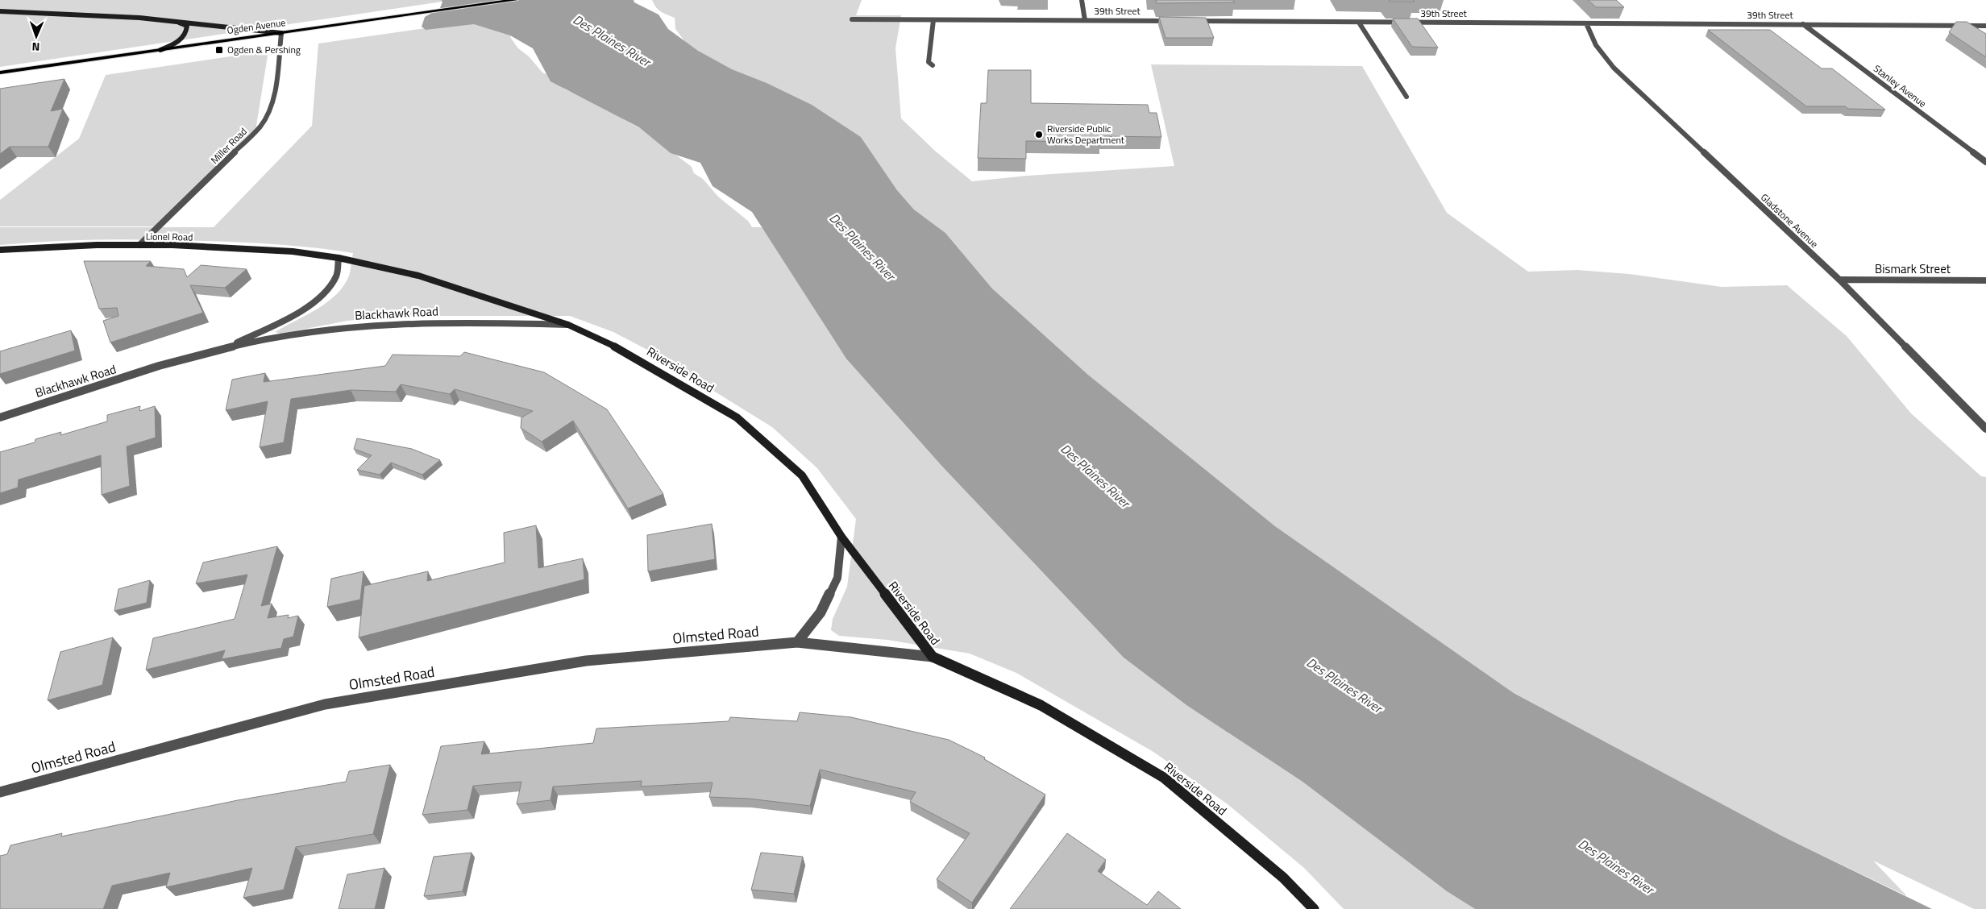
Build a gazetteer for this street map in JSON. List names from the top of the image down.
{
  "streets": {
    "main road": ["Ogden Avenue"],
    "street": [
      "39th Street",
      "Stanley Avenue",
      "Miller Road",
      "Gladstone Avenue",
      "Lionel Road",
      "Bismark Street",
      "Blackhawk Road",
      "Riverside Road",
      "Olmsted Road"
    ]
  },
  "crossings": [
    ["39th Street", "Stanley Avenue"],
    ["39th Street", "Gladstone Avenue"],
    ["Ogden Avenue", "Miller Road"],
    ["Miller Road", "Lionel Road"],
    ["Gladstone Avenue", "Bismark Street"],
    ["Lionel Road", "Blackhawk Road"],
    ["Lionel Road", "Riverside Road"],
    ["Blackhawk Road", "Riverside Road"],
    ["Riverside Road", "Olmsted Road"]
  ],
  "water": ["Des Plaines River"],
  "places": {
    "transit": ["Ogden & Pershing"],
    "other": ["Riverside Public Works Department"]
  },
  "north": "bottom"
}
